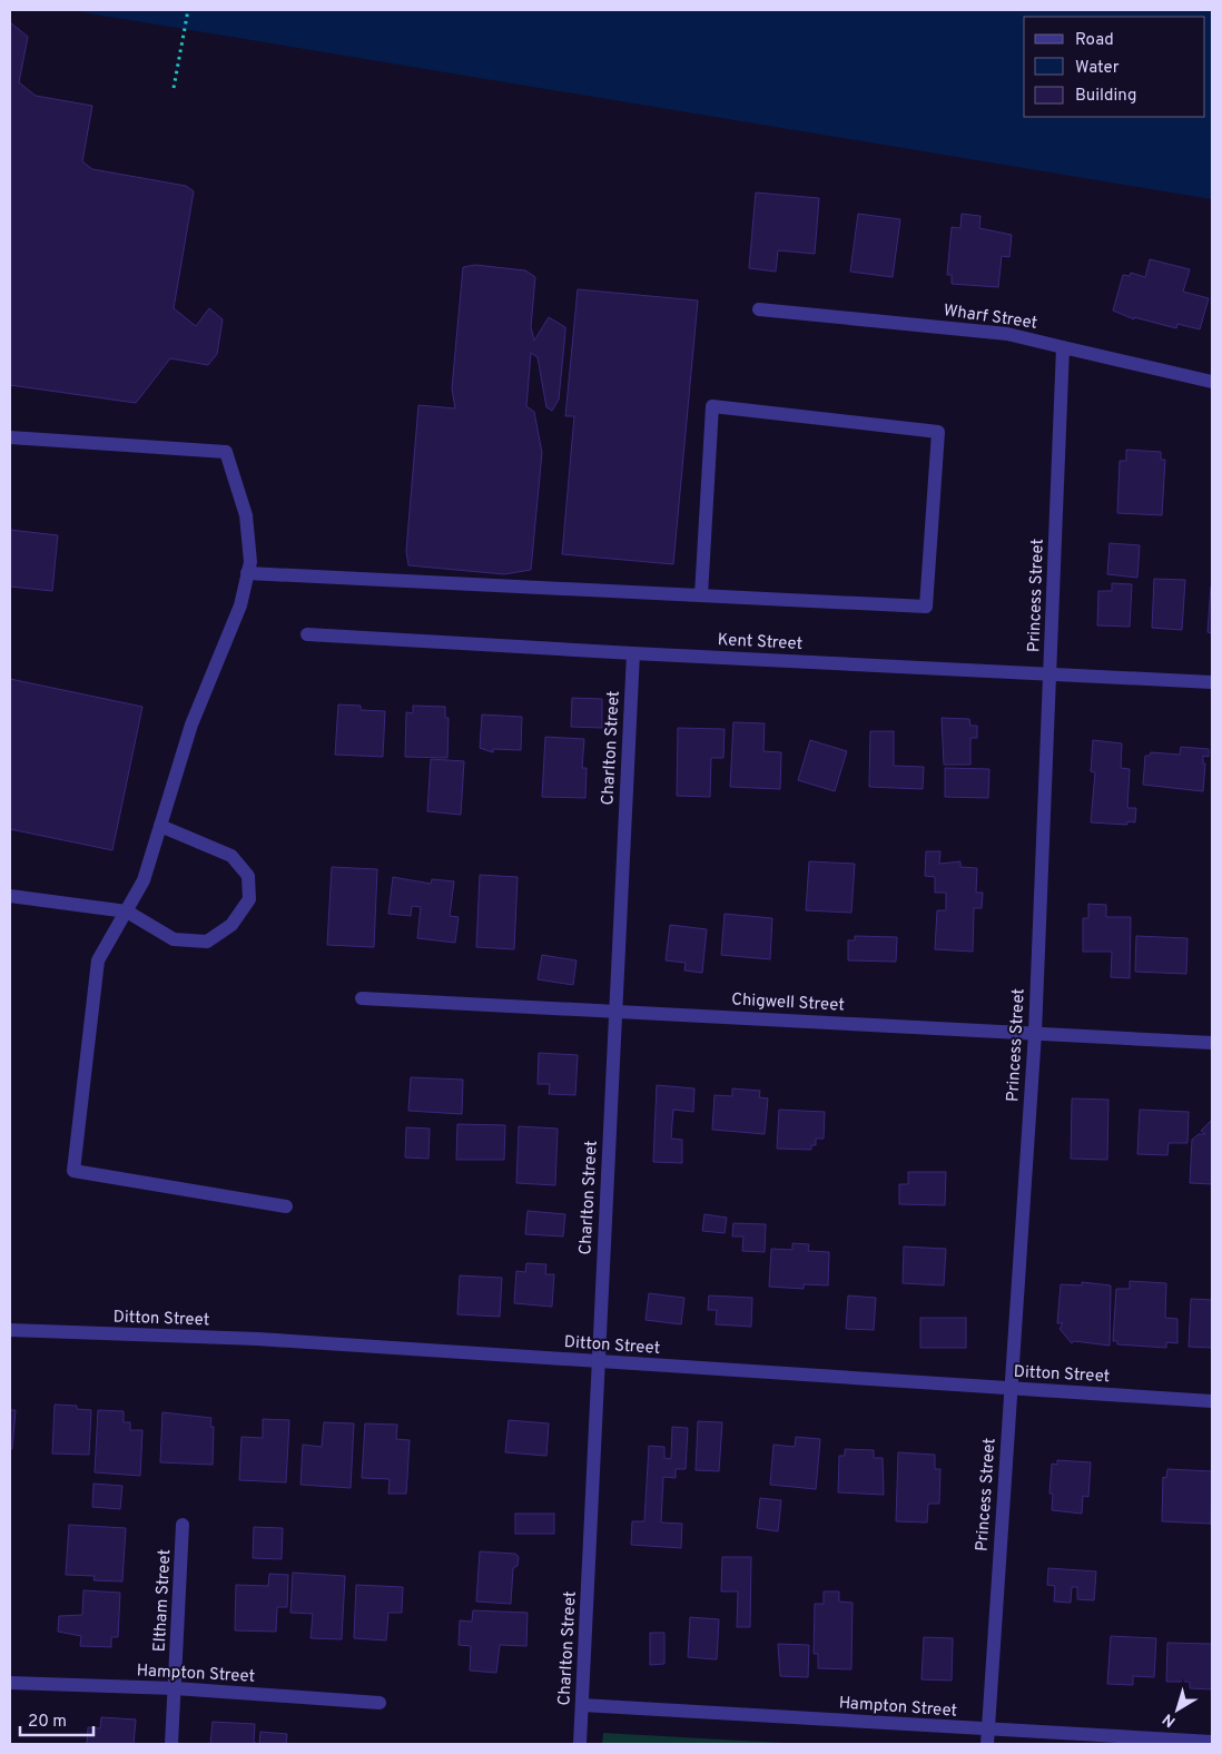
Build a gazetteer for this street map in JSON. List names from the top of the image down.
{
  "streets": {
    "street": [
      "Wharf Street",
      "Princess Street",
      "Kent Street",
      "Charlton Street",
      "Chigwell Street",
      "Ditton Street",
      "Eltham Street",
      "Hampton Street"
    ]
  },
  "crossings": [
    ["Wharf Street", "Princess Street"],
    ["Princess Street", "Kent Street"],
    ["Princess Street", "Chigwell Street"],
    ["Princess Street", "Ditton Street"],
    ["Princess Street", "Hampton Street"],
    ["Kent Street", "Charlton Street"],
    ["Charlton Street", "Chigwell Street"],
    ["Charlton Street", "Ditton Street"],
    ["Charlton Street", "Hampton Street"],
    ["Eltham Street", "Hampton Street"]
  ],
  "legend": ["Road", "Water", "Building"],
  "scale_bar": "20 m",
  "north": "bottom left"
}
